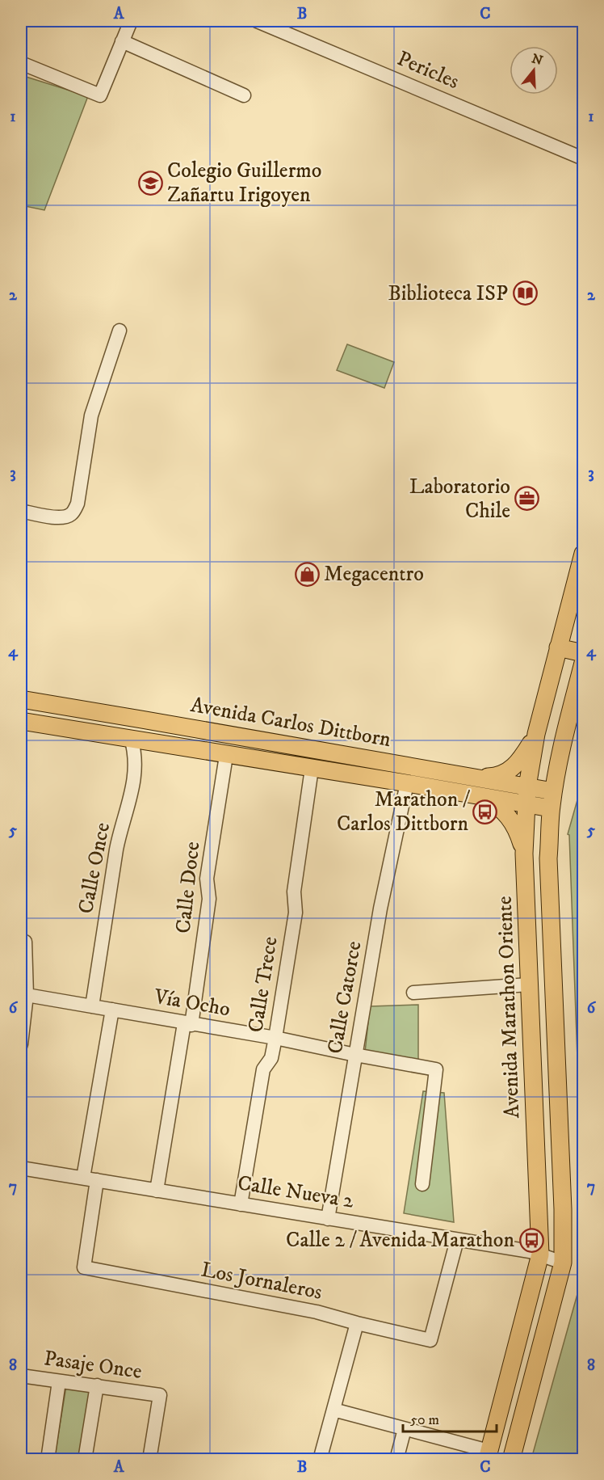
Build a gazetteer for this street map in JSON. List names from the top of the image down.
{
  "streets": {
    "main road": ["Avenida Carlos Dittborn", "Avenida Marathon Oriente"],
    "street": [
      "Pericles",
      "Calle Once",
      "Calle Doce",
      "Calle Trece",
      "Calle Catorce",
      "Vía Ocho",
      "Calle Nueva 2",
      "Los Jornaleros",
      "Pasaje Once"
    ]
  },
  "crossings": [
    ["Avenida Carlos Dittborn", "Calle Once"],
    ["Avenida Carlos Dittborn", "Calle Doce"],
    ["Avenida Carlos Dittborn", "Calle Trece"],
    ["Avenida Carlos Dittborn", "Calle Catorce"],
    ["Avenida Carlos Dittborn", "Avenida Marathon Oriente"],
    ["Calle Once", "Vía Ocho"],
    ["Calle Doce", "Vía Ocho"],
    ["Calle Doce", "Calle Nueva 2"],
    ["Calle Trece", "Vía Ocho"],
    ["Calle Trece", "Calle Nueva 2"],
    ["Calle Catorce", "Vía Ocho"],
    ["Calle Catorce", "Calle Nueva 2"],
    ["Avenida Marathon Oriente", "Calle Nueva 2"],
    ["Calle Nueva 2", "Los Jornaleros"]
  ],
  "places": {
    "school or university": ["Colegio Guillermo Zañartu Irigoyen"],
    "library": ["Biblioteca ISP"],
    "office": ["Laboratorio Chile"],
    "shop": ["Megacentro"],
    "bus stop": ["Marathon / Carlos Dittborn", "Calle 2 / Avenida Marathon"]
  },
  "scale_bar": "50 m",
  "north": "top",
  "grid": {
    "columns": ["A", "B", "C"],
    "rows": [
      "1",
      "2",
      "3",
      "4",
      "5",
      "6",
      "7",
      "8"
    ]
  }
}
